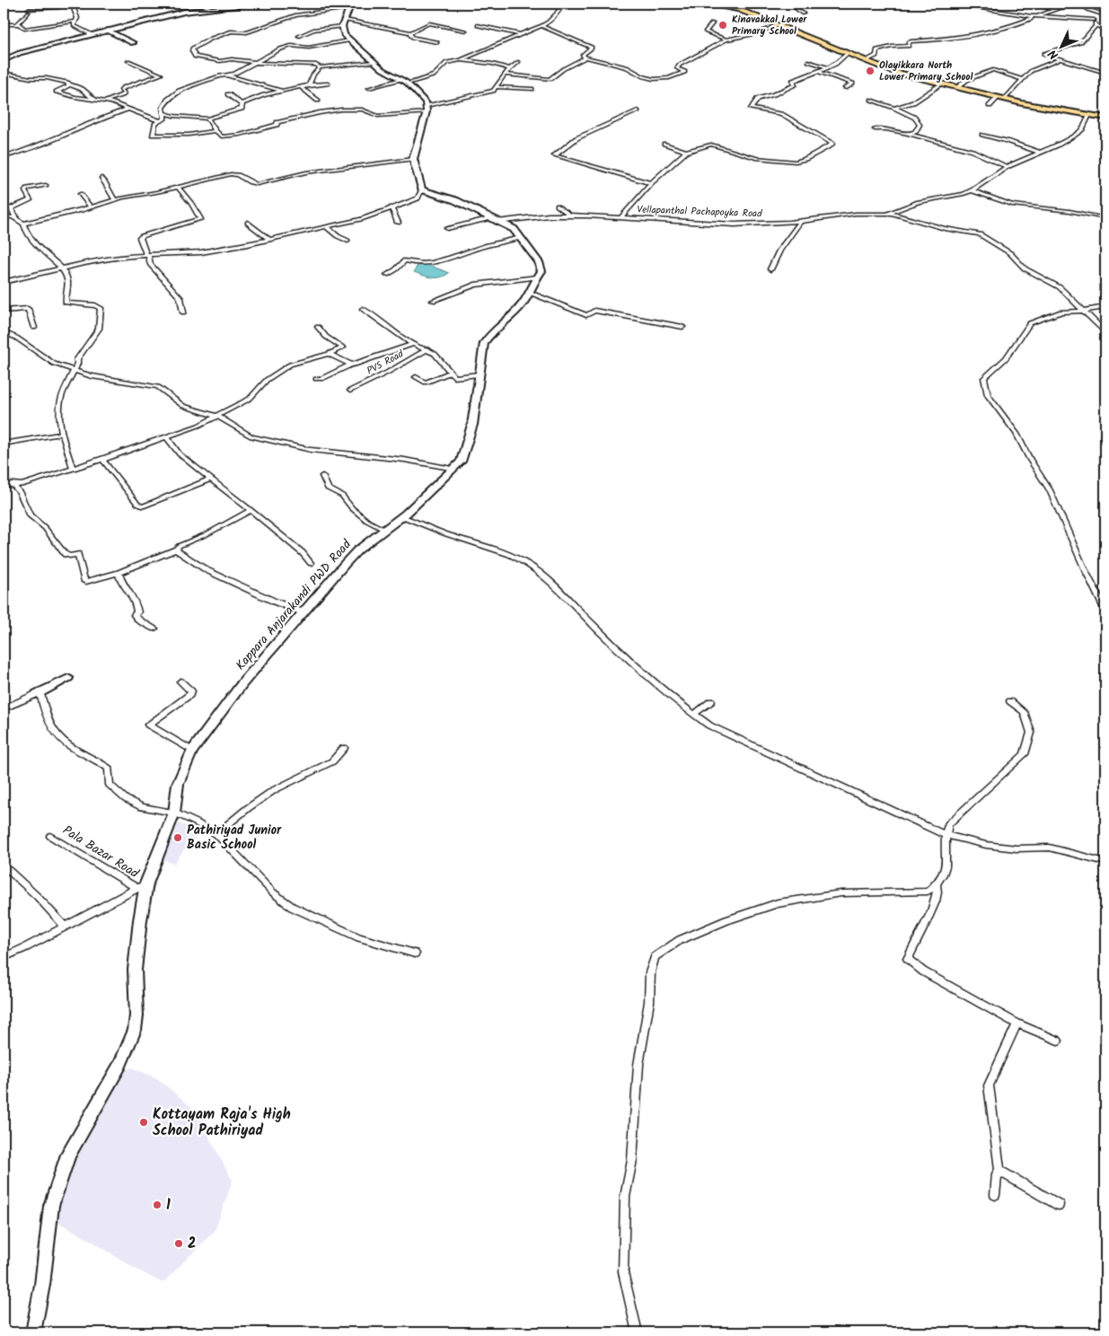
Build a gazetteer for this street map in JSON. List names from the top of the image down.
{
  "streets": {
    "main road": ["Kappara Anjarakandi PWD Road"],
    "street": ["Vellapanthal Pachapoyka Road", "PVS Road", "Pala Bazar Road"]
  },
  "crossings": [
    ["Vellapanthal Pachapoyka Road", "Kappara Anjarakandi PWD Road"]
  ],
  "places": [
    "Kinavakkal Lower Primary School",
    "Olayikkara North Lower Primary School",
    "Pathiriyad Junior Basic School",
    "Kottayam Raja's High School Pathiriyad",
    "1",
    "2"
  ],
  "north": "bottom left"
}
